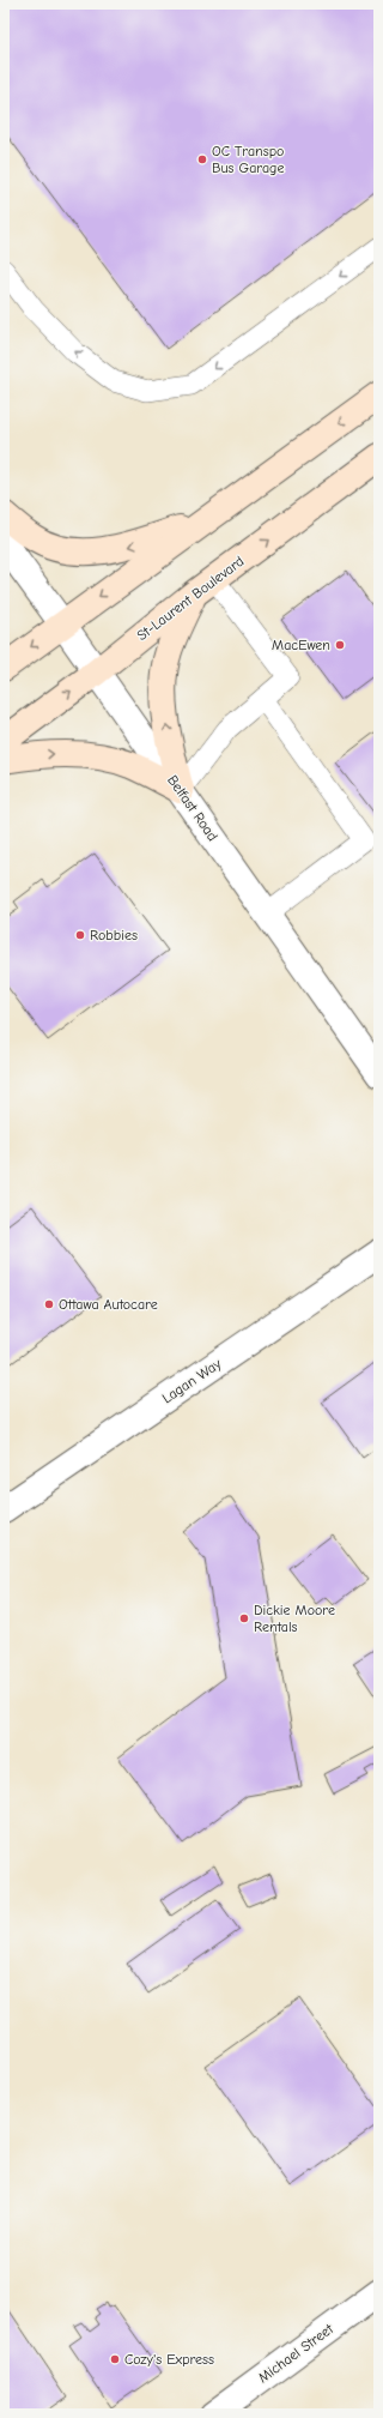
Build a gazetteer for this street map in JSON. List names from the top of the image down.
{
  "streets": {
    "main road": ["St-Laurent Boulevard"],
    "street": ["Belfast Road", "Lagan Way", "Michael Street"]
  },
  "crossings": [
    ["St-Laurent Boulevard", "Belfast Road"]
  ],
  "places": [
    "OC Transpo Bus Garage",
    "MacEwen",
    "Robbies",
    "Ottawa Autocare",
    "Dickie Moore Rentals",
    "Cozy's Express"
  ]
}
